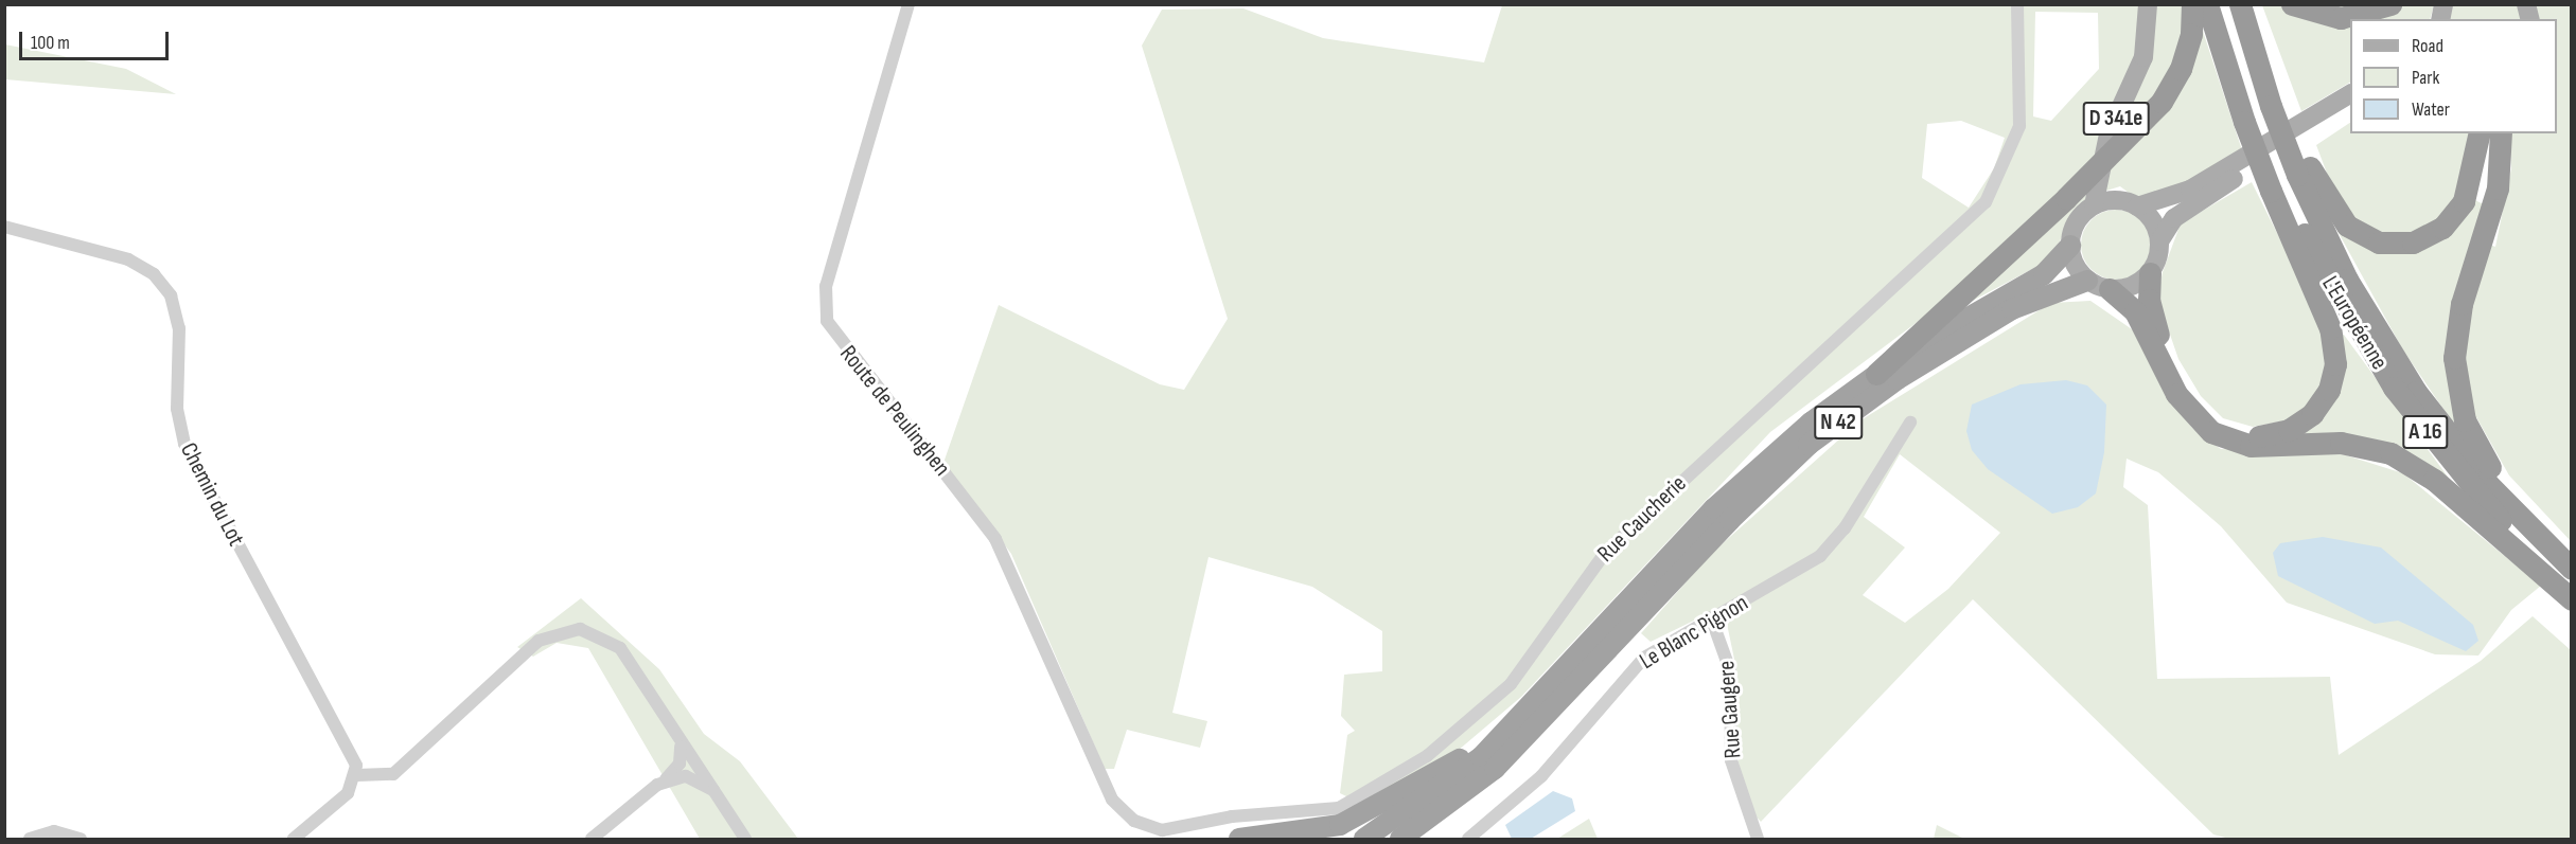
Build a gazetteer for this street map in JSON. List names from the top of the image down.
{
  "streets": {
    "highway": ["L'Européenne", "N 42", "A 16"],
    "main road": ["D 341e"],
    "street": [
      "Route de Peulinghen",
      "Chemin du Lot",
      "Rue Caucherie",
      "Le Blanc Pignon",
      "Rue Gaugere"
    ]
  },
  "crossings": [
    ["D 341e", "N 42"],
    ["Route de Peulinghen", "Rue Caucherie"],
    ["Le Blanc Pignon", "Rue Gaugere"]
  ],
  "legend": ["Road", "Park", "Water"],
  "scale_bar": "100 m"
}
